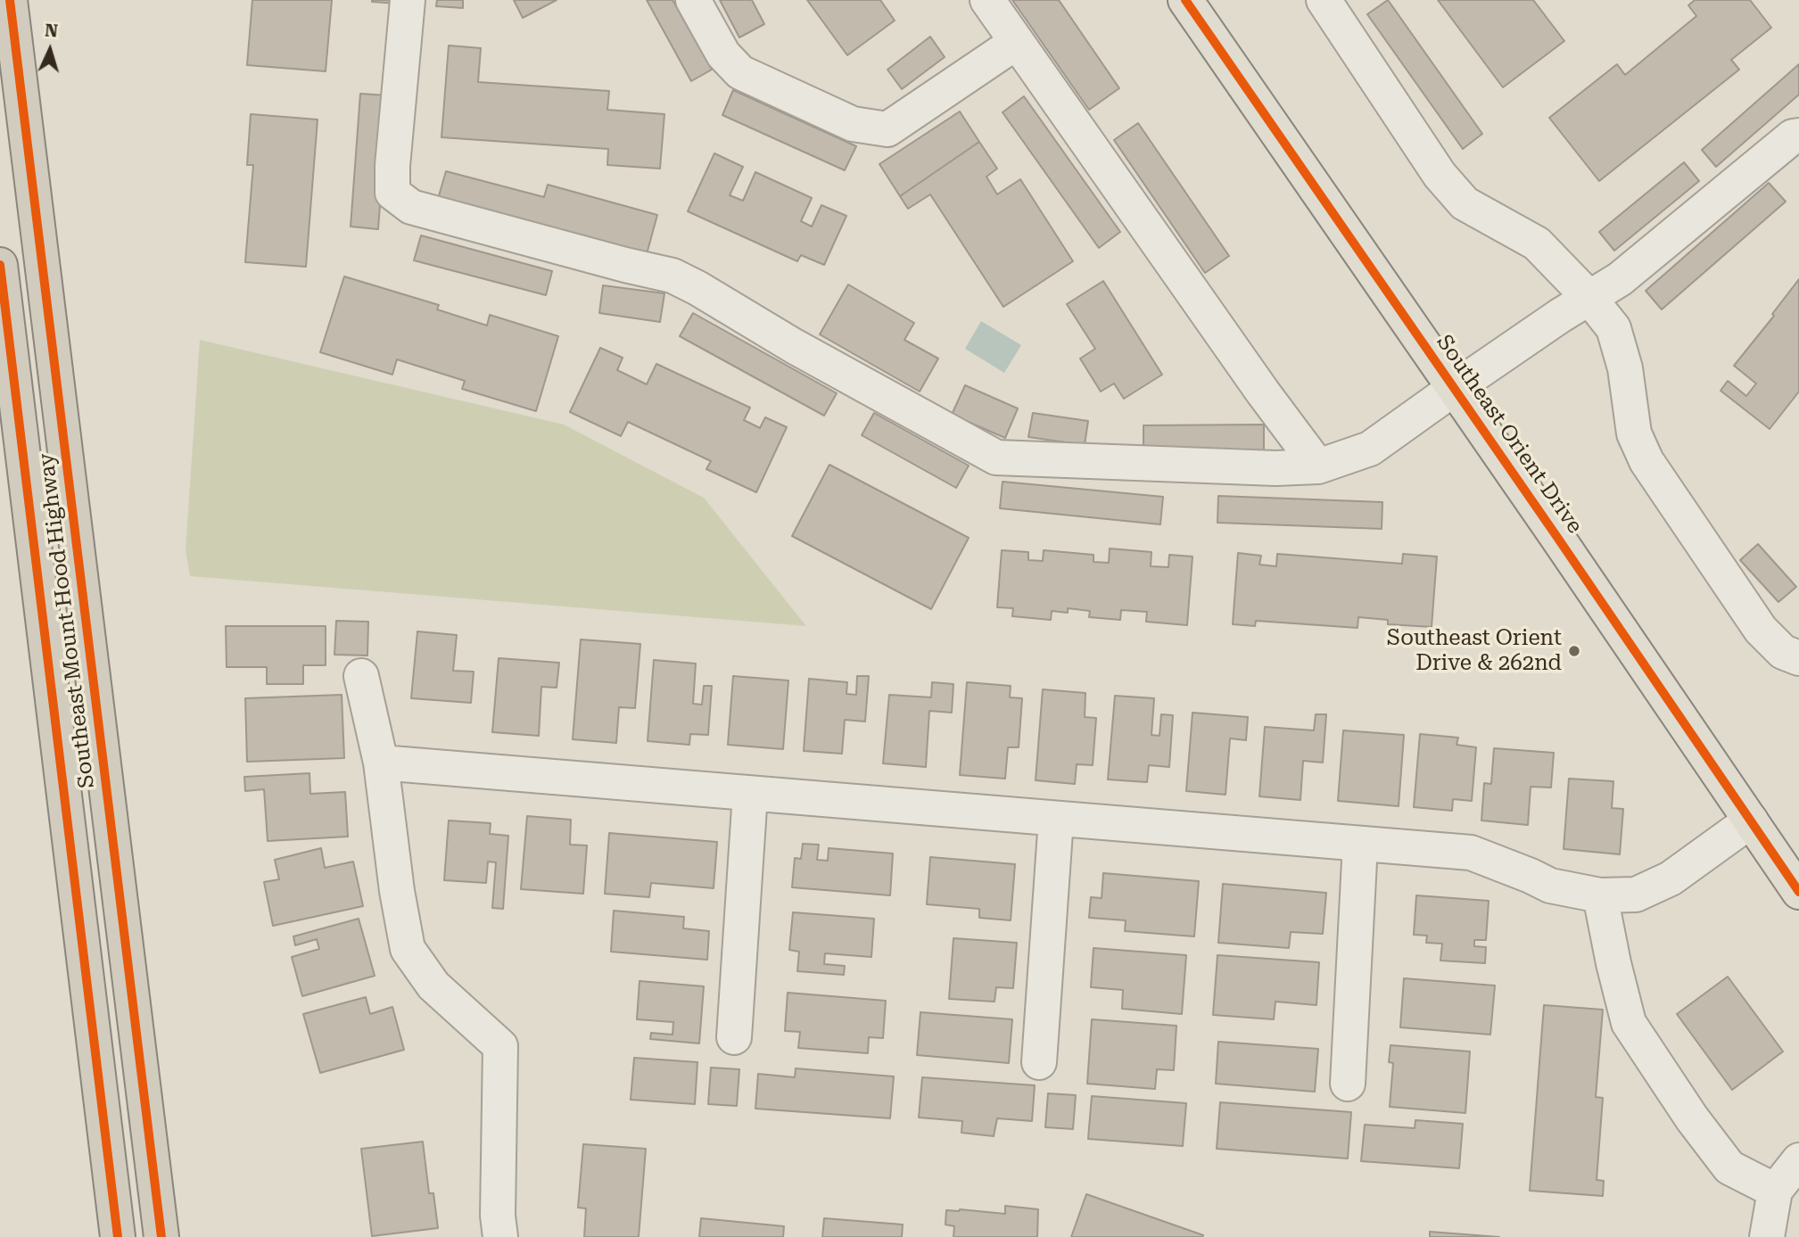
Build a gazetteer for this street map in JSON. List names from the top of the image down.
{
  "streets": {
    "highway": ["Southeast Mount Hood Highway"],
    "main road": ["Southeast Orient Drive"]
  },
  "places": ["Southeast Orient Drive & 262nd"],
  "north": "top"
}
